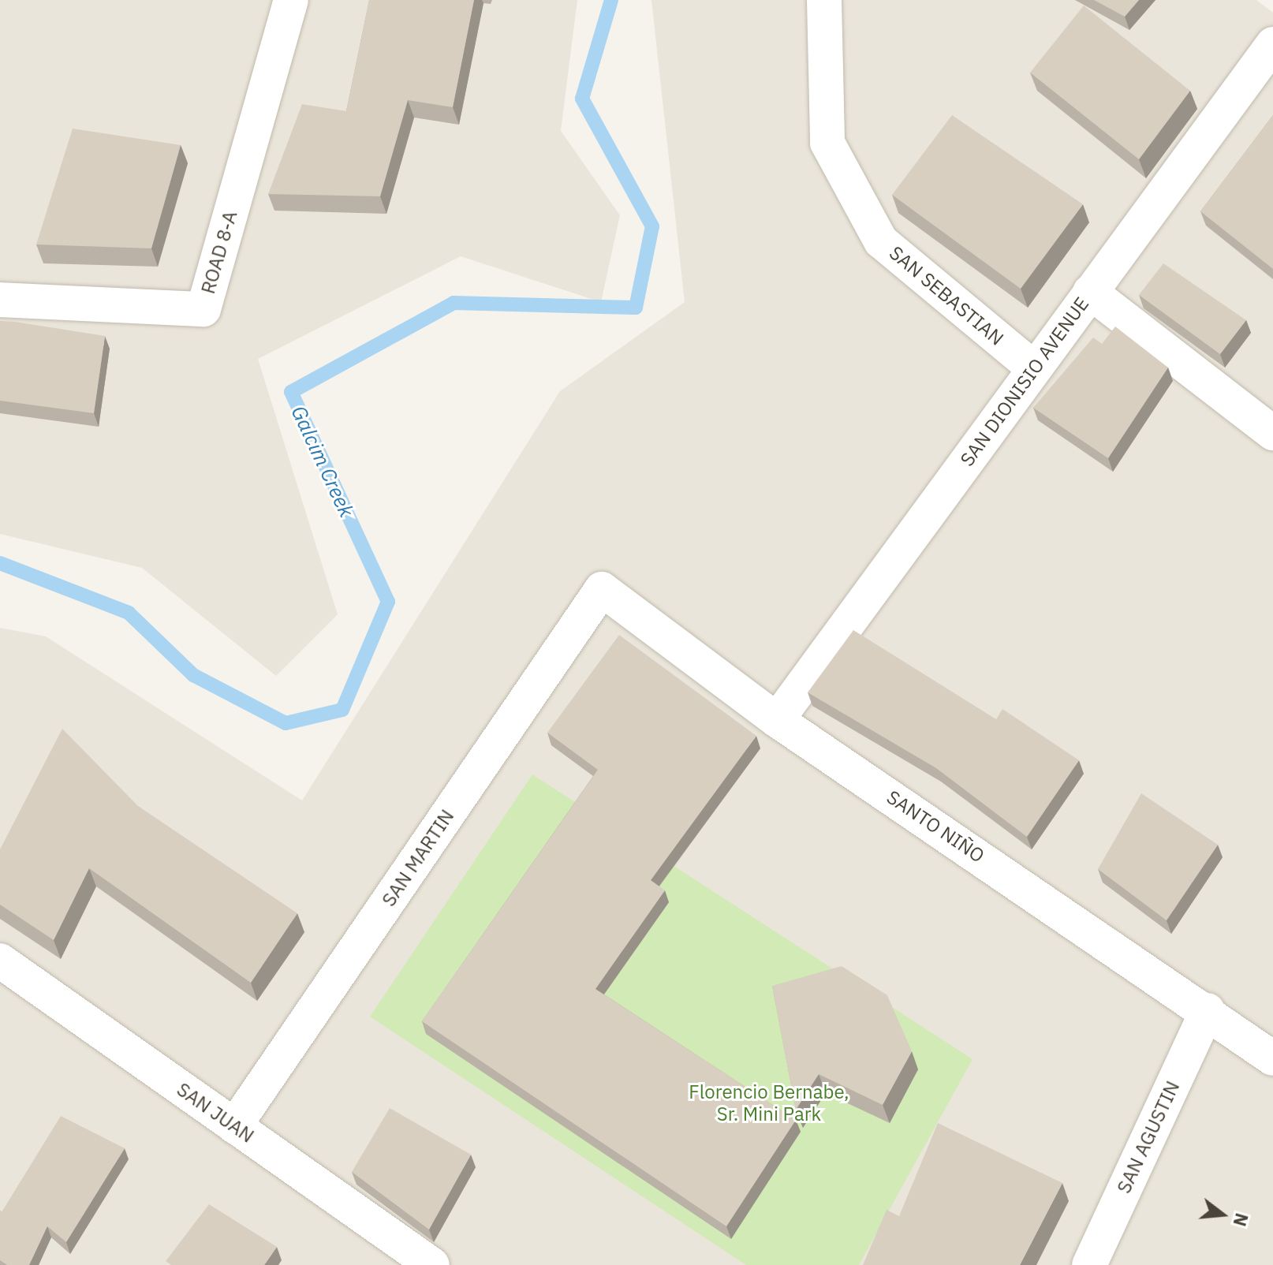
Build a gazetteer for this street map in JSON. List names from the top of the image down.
{
  "streets": {
    "street": [
      "ROAD 8-A",
      "SAN SEBASTIAN",
      "SAN DIONISIO AVENUE",
      "SANTO NIÑO",
      "SAN MARTIN",
      "SAN JUAN",
      "SAN AGUSTIN"
    ]
  },
  "crossings": [
    ["SAN SEBASTIAN", "SAN DIONISIO AVENUE"],
    ["SAN DIONISIO AVENUE", "SANTO NIÑO"],
    ["SANTO NIÑO", "SAN MARTIN"],
    ["SANTO NIÑO", "SAN AGUSTIN"],
    ["SAN MARTIN", "SAN JUAN"]
  ],
  "water": ["Galcim Creek"],
  "parks": ["Florencio Bernabe, Sr. Mini Park"],
  "north": "right"
}
